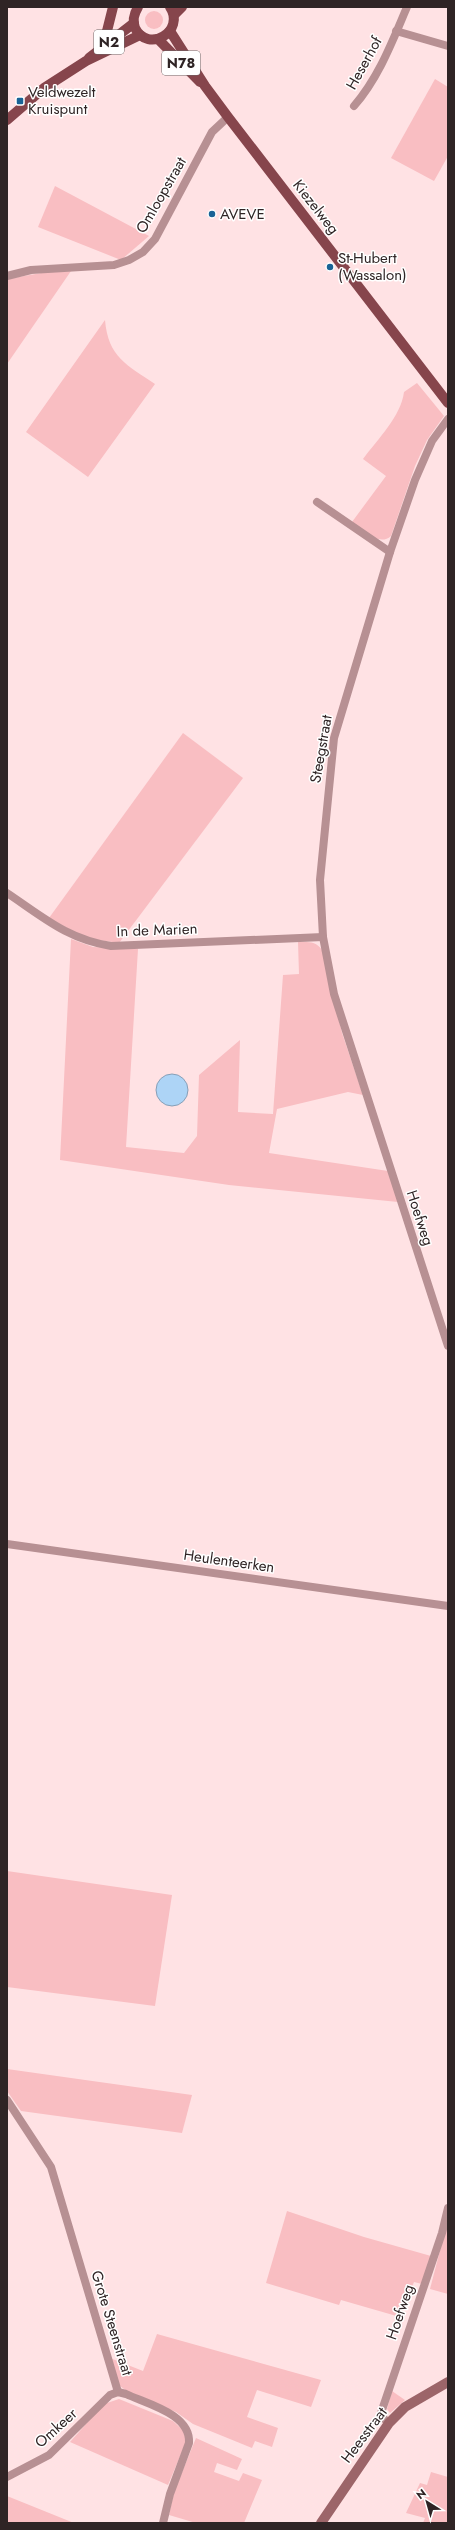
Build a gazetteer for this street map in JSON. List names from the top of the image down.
{
  "streets": {
    "main road": ["N2", "N78", "Kiezelweg"],
    "street": [
      "Heserhof",
      "Omloopstraat",
      "Steegstraat",
      "In de Marien",
      "Hoefweg",
      "Heulenteerken",
      "Grote Steenstraat",
      "Omkeer",
      "Heesstraat"
    ]
  },
  "crossings": [
    ["N2", "Kiezelweg"],
    ["Omloopstraat", "Kiezelweg"],
    ["Steegstraat", "In de Marien"],
    ["Steegstraat", "Hoefweg"],
    ["Hoefweg", "Heesstraat"],
    ["Grote Steenstraat", "Omkeer"]
  ],
  "places": {
    "transit": ["Veldwezelt Kruispunt"],
    "other": ["AVEVE", "St-Hubert (Wassalon)"]
  },
  "north": "top left"
}
